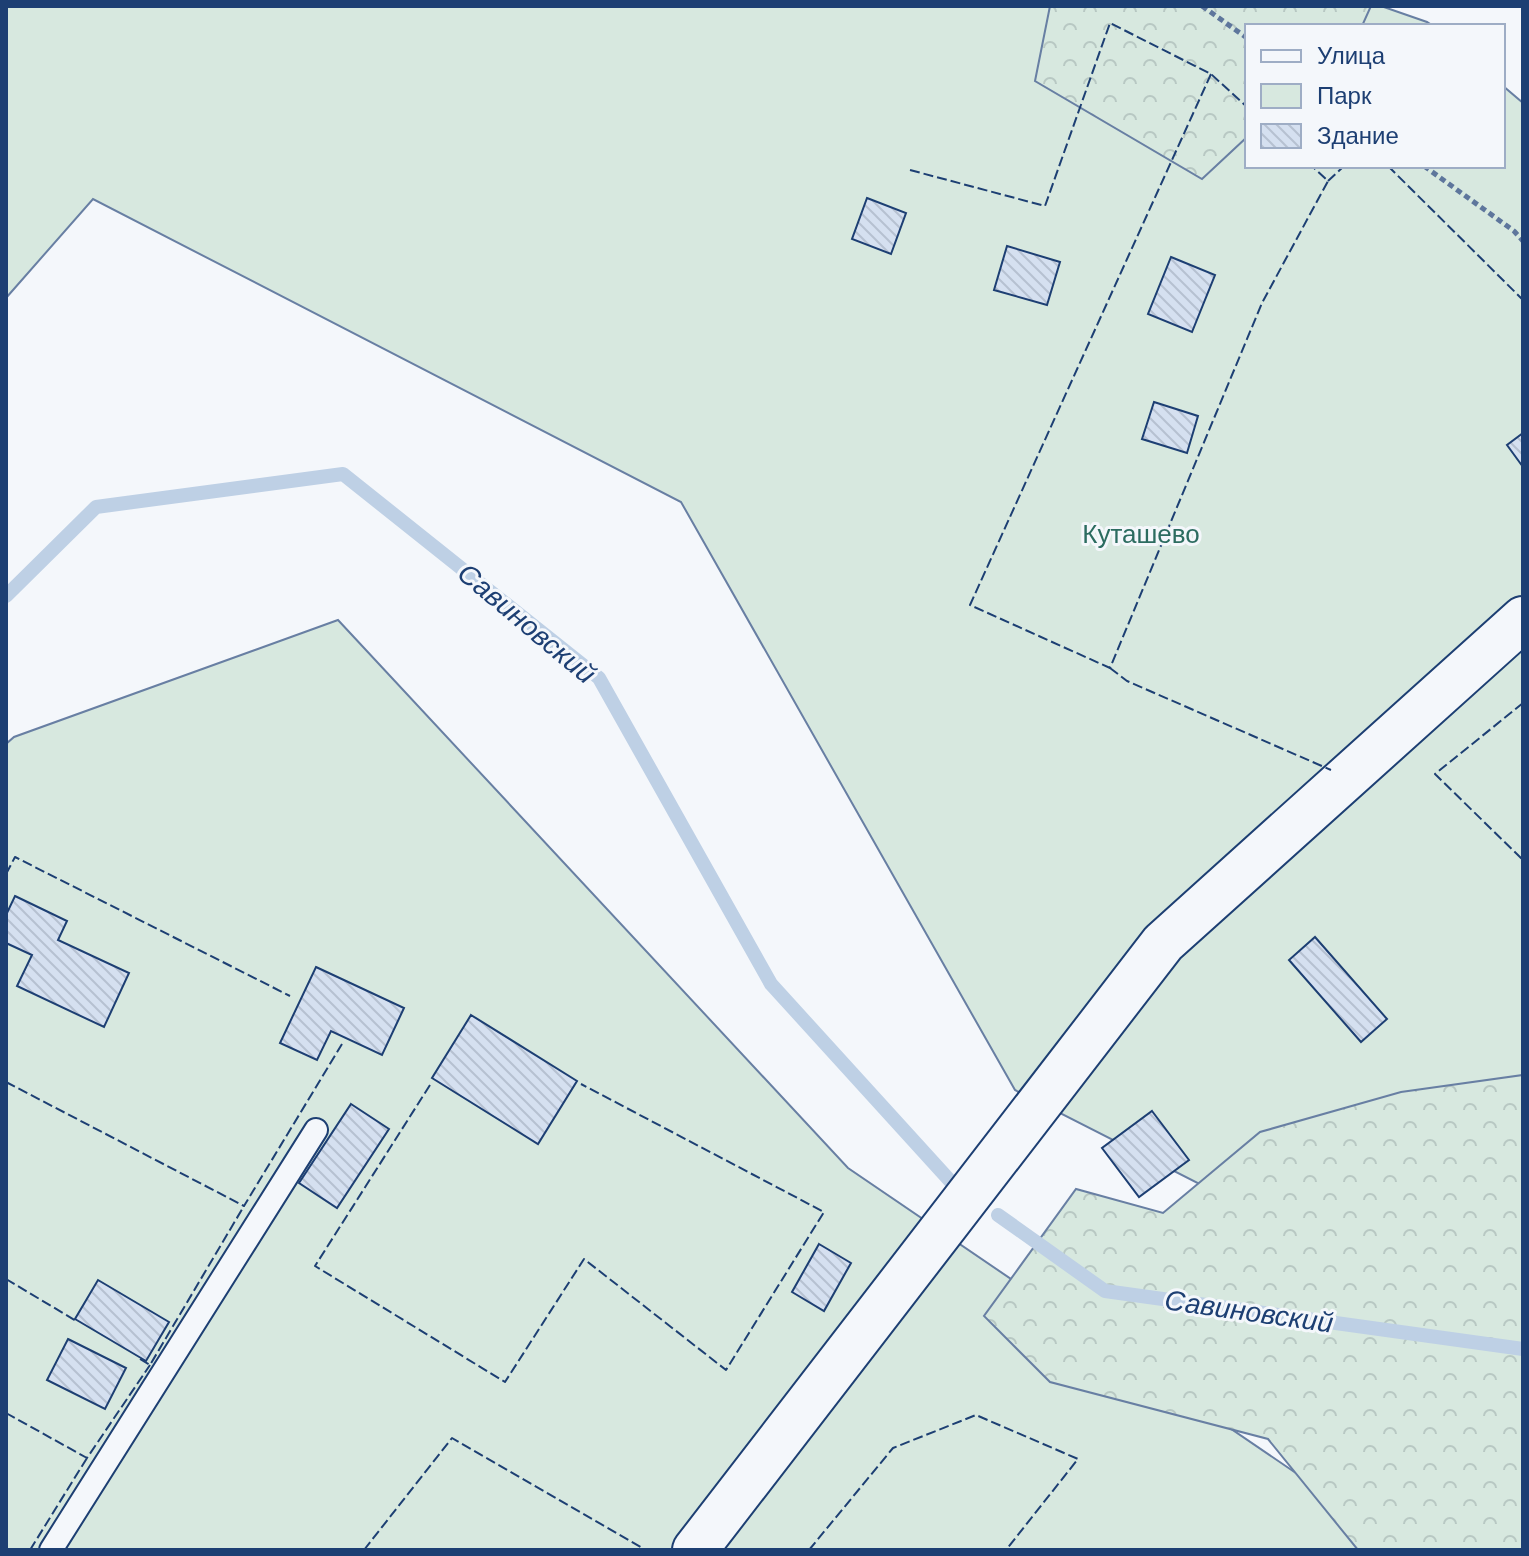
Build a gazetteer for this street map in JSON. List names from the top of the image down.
{
  "water": ["Савиновский"],
  "parks": ["Куташево"],
  "legend": ["Улица", "Парк", "Здание"]
}
